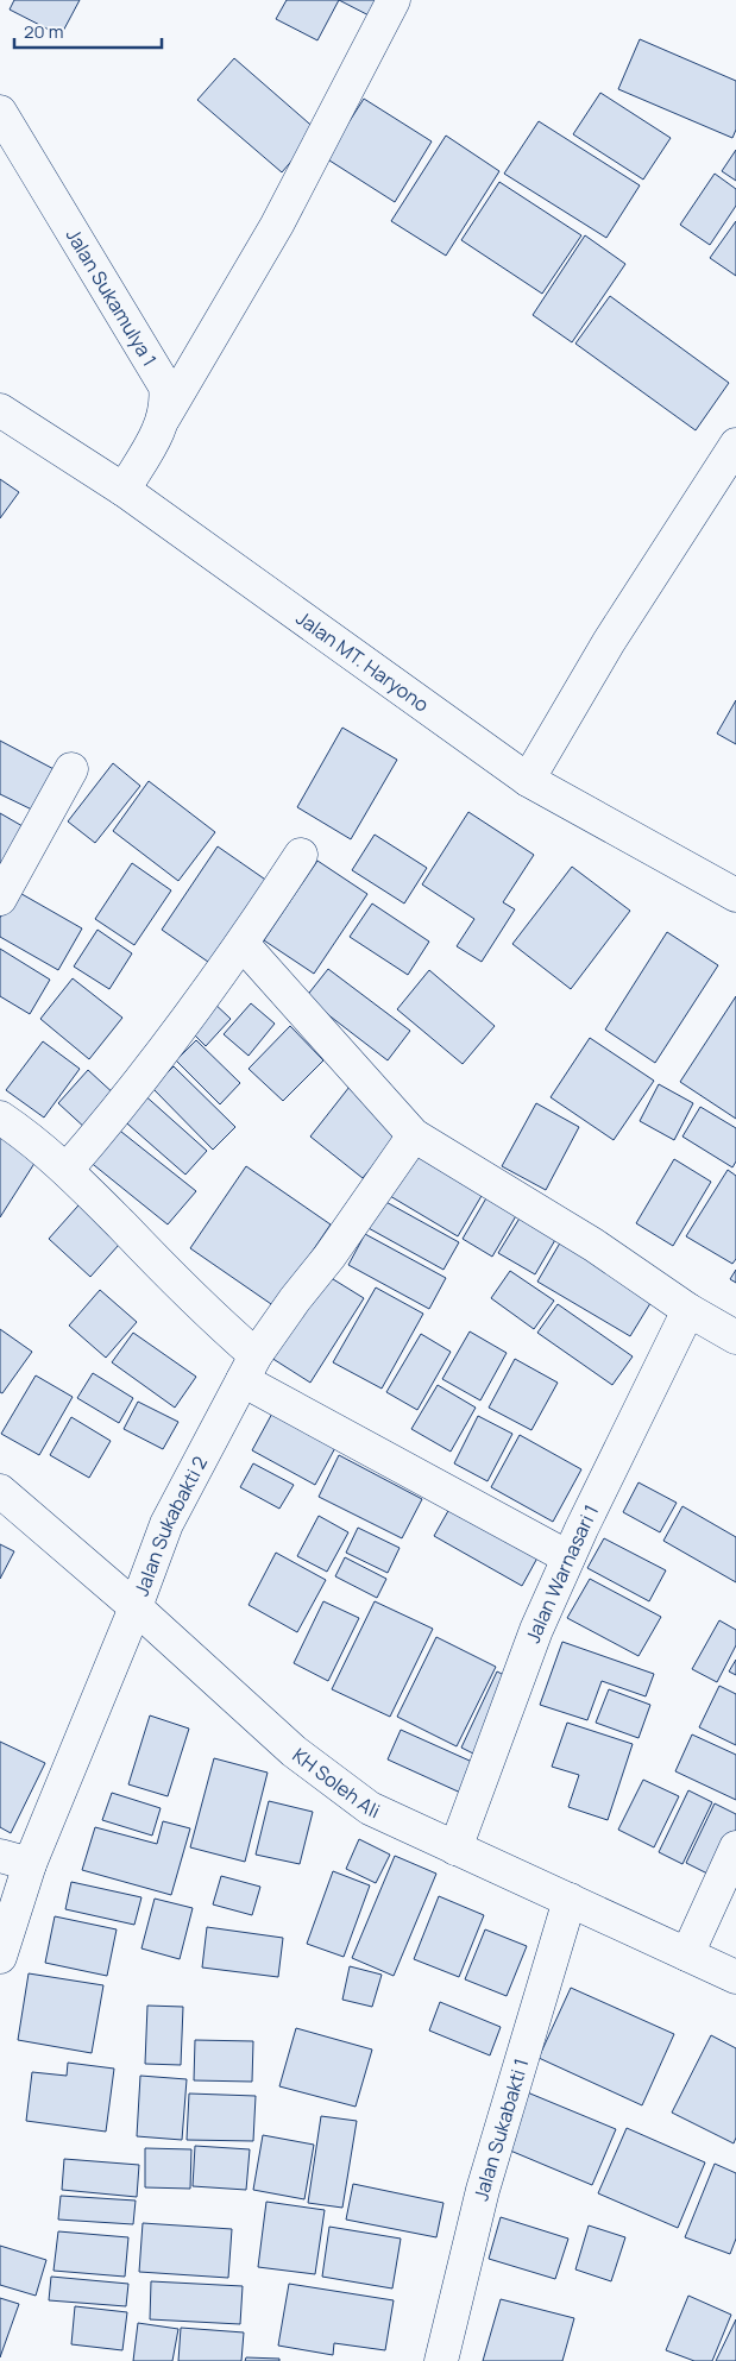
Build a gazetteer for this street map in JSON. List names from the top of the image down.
{
  "streets": {
    "street": [
      "Jalan Sukamulya 1",
      "Jalan MT. Haryono",
      "Jalan Sukabakti 2",
      "Jalan Warnasari 1",
      "KH Soleh Ali",
      "Jalan Sukabakti 1"
    ]
  },
  "crossings": [
    ["Jalan Sukamulya 1", "Jalan MT. Haryono"],
    ["Jalan Sukabakti 2", "KH Soleh Ali"],
    ["Jalan Warnasari 1", "KH Soleh Ali"],
    ["KH Soleh Ali", "Jalan Sukabakti 1"]
  ],
  "scale_bar": "20 m"
}
